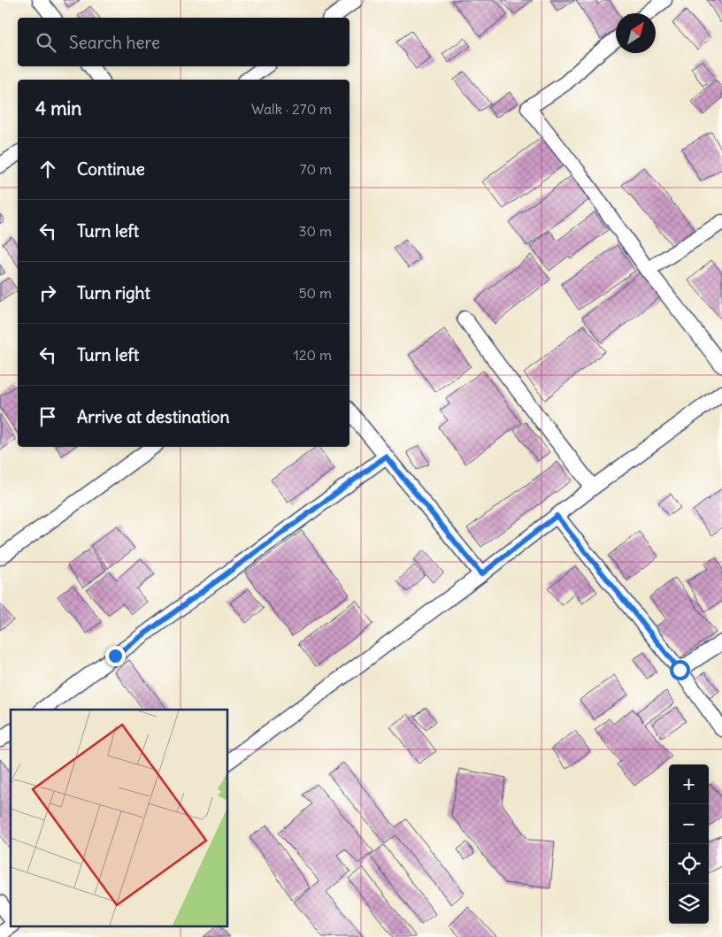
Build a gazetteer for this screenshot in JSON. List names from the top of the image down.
{
  "north": "top right",
  "page": {
    "search": "Search here",
    "heading": ["4 min", "Walk · 270 m"],
    "list": [
      ["Continue", "70 m"],
      ["Turn left", "30 m"],
      ["Turn right", "50 m"],
      ["Turn left", "120 m"],
      "Arrive at destination"
    ],
    "map_buttons": ["+", "−"]
  }
}
